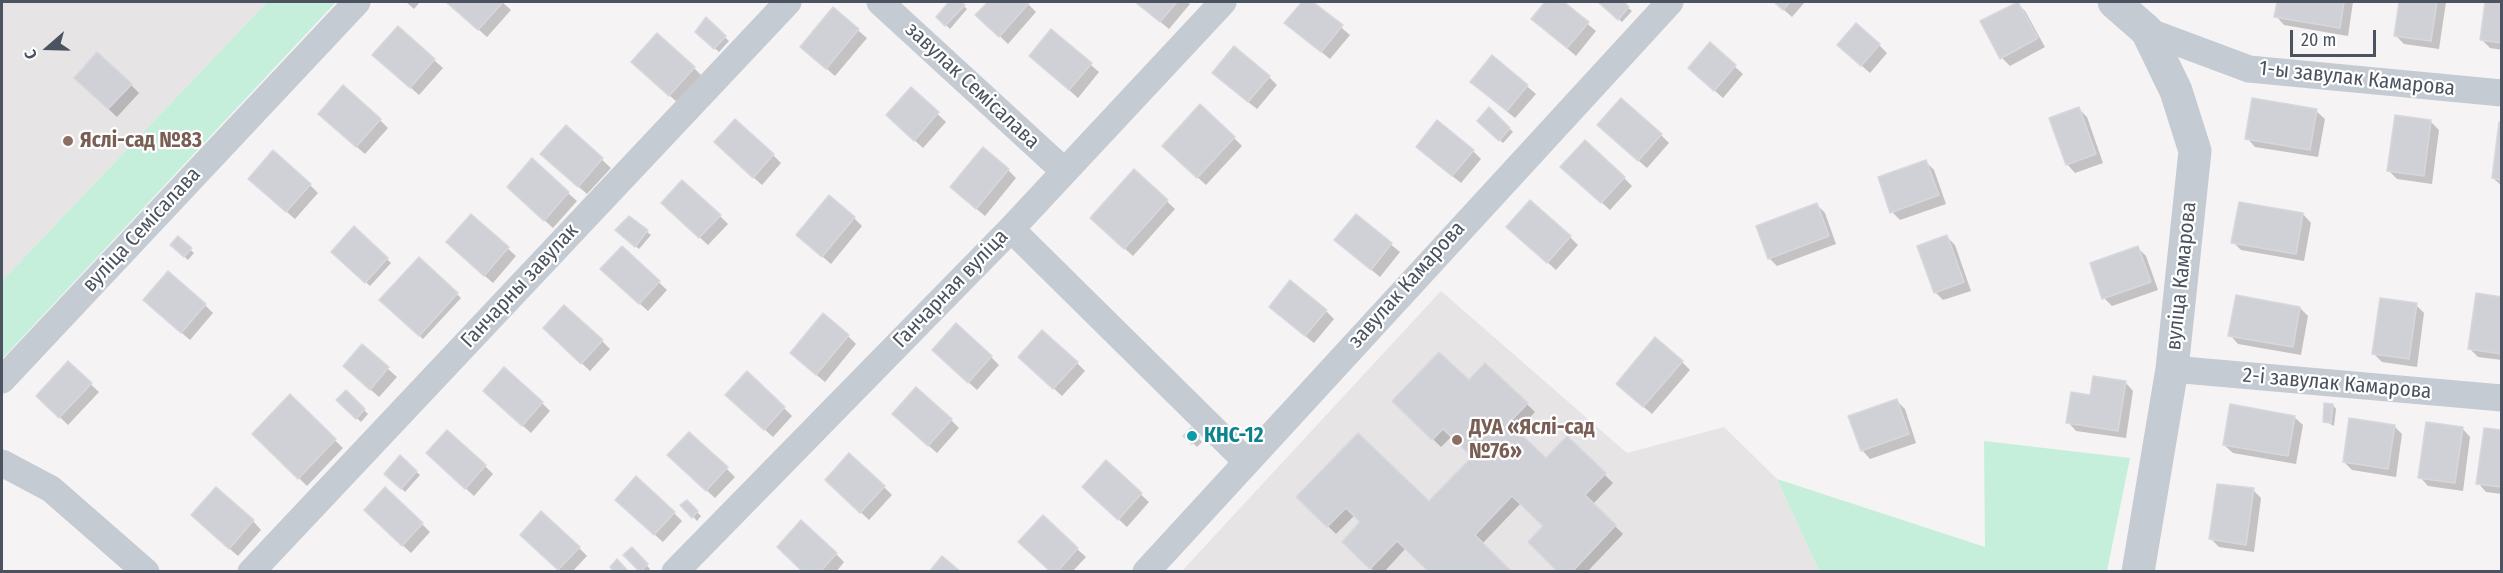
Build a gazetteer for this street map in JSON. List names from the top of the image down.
{
  "streets": {
    "street": [
      "1-ы завулак Камарова",
      "завулак Семісалава",
      "вуліца Семісалава",
      "вуліца Камарова",
      "завулак Камарова",
      "Ганчарны завулак",
      "Ганчарная вуліца",
      "2-і завулак Камарова"
    ]
  },
  "crossings": [
    ["1-ы завулак Камарова", "вуліца Камарова"],
    ["завулак Семісалава", "Ганчарная вуліца"],
    ["вуліца Камарова", "2-і завулак Камарова"]
  ],
  "places": ["Яслі-сад №83", "КНС-12", "ДУА «Яслі-сад №76»"],
  "scale_bar": "20 m",
  "north": "left"
}
